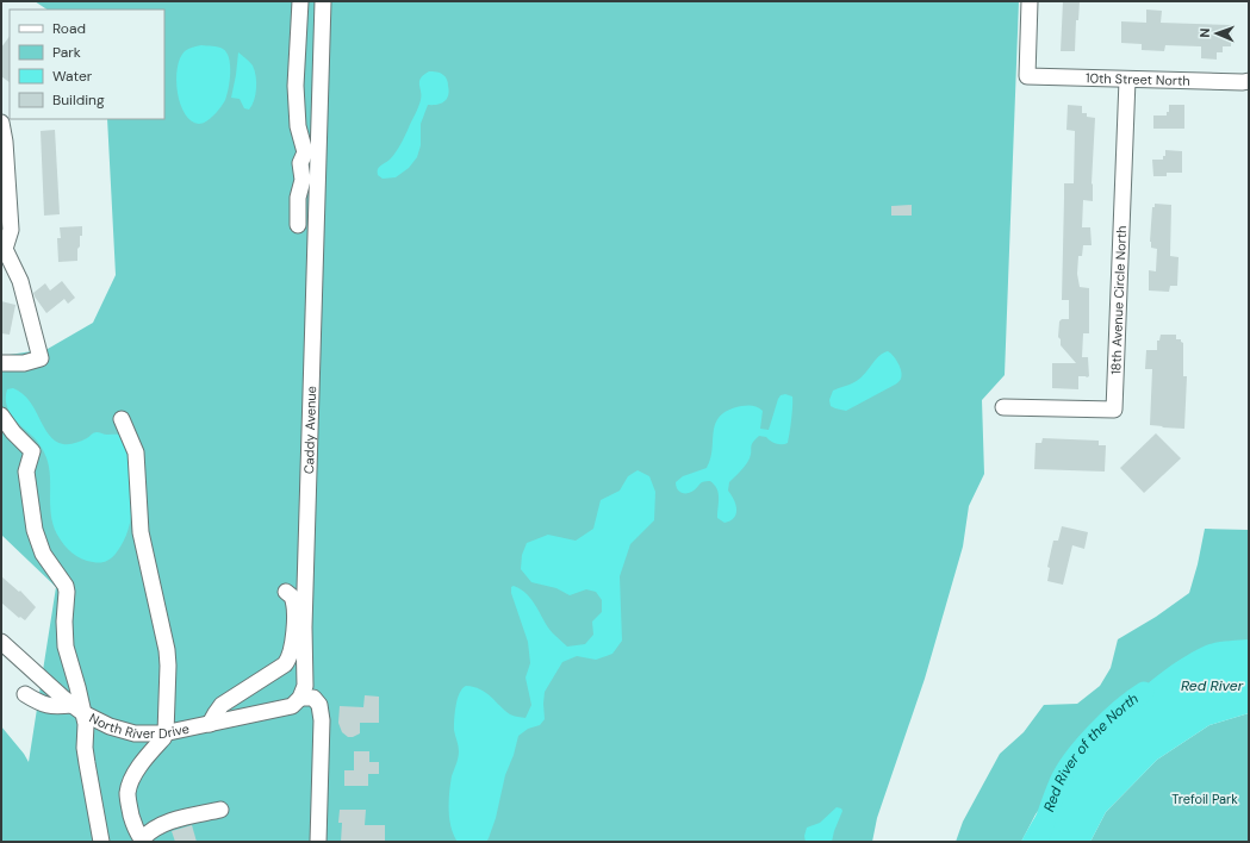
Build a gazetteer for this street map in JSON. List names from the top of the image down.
{
  "streets": {
    "street": [
      "10th Street North",
      "18th Avenue Circle North",
      "Caddy Avenue",
      "North River Drive"
    ]
  },
  "crossings": [
    ["10th Street North", "18th Avenue Circle North"],
    ["Caddy Avenue", "North River Drive"]
  ],
  "water": ["Red River", "Red River of the North"],
  "parks": ["Trefoil Park"],
  "legend": [
    "Road",
    "Park",
    "Water",
    "Building"
  ],
  "north": "left"
}
